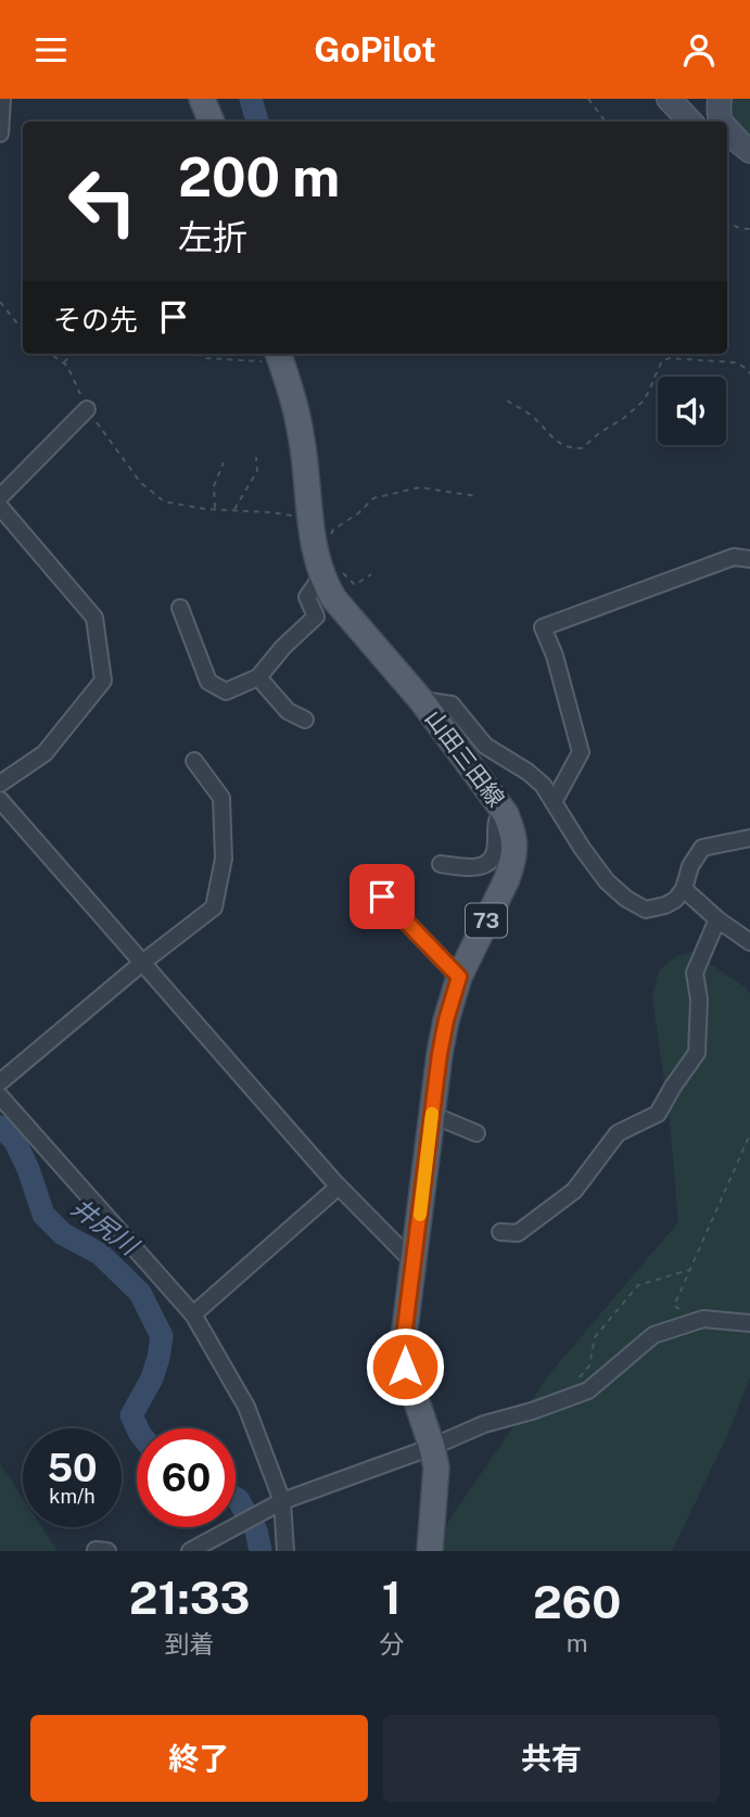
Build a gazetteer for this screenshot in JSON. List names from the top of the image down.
{
  "streets": {
    "main road": ["山田三田線", "73"]
  },
  "water": ["井尻川"],
  "page": {
    "header": "GoPilot",
    "turn": ["200 m", "左折"],
    "then": "その先",
    "speed": "50 km/h",
    "limit": "60",
    "eta": [
      "21:33",
      "到着",
      "1",
      "分",
      "260",
      "m"
    ],
    "buttons": ["終了", "共有"]
  }
}
